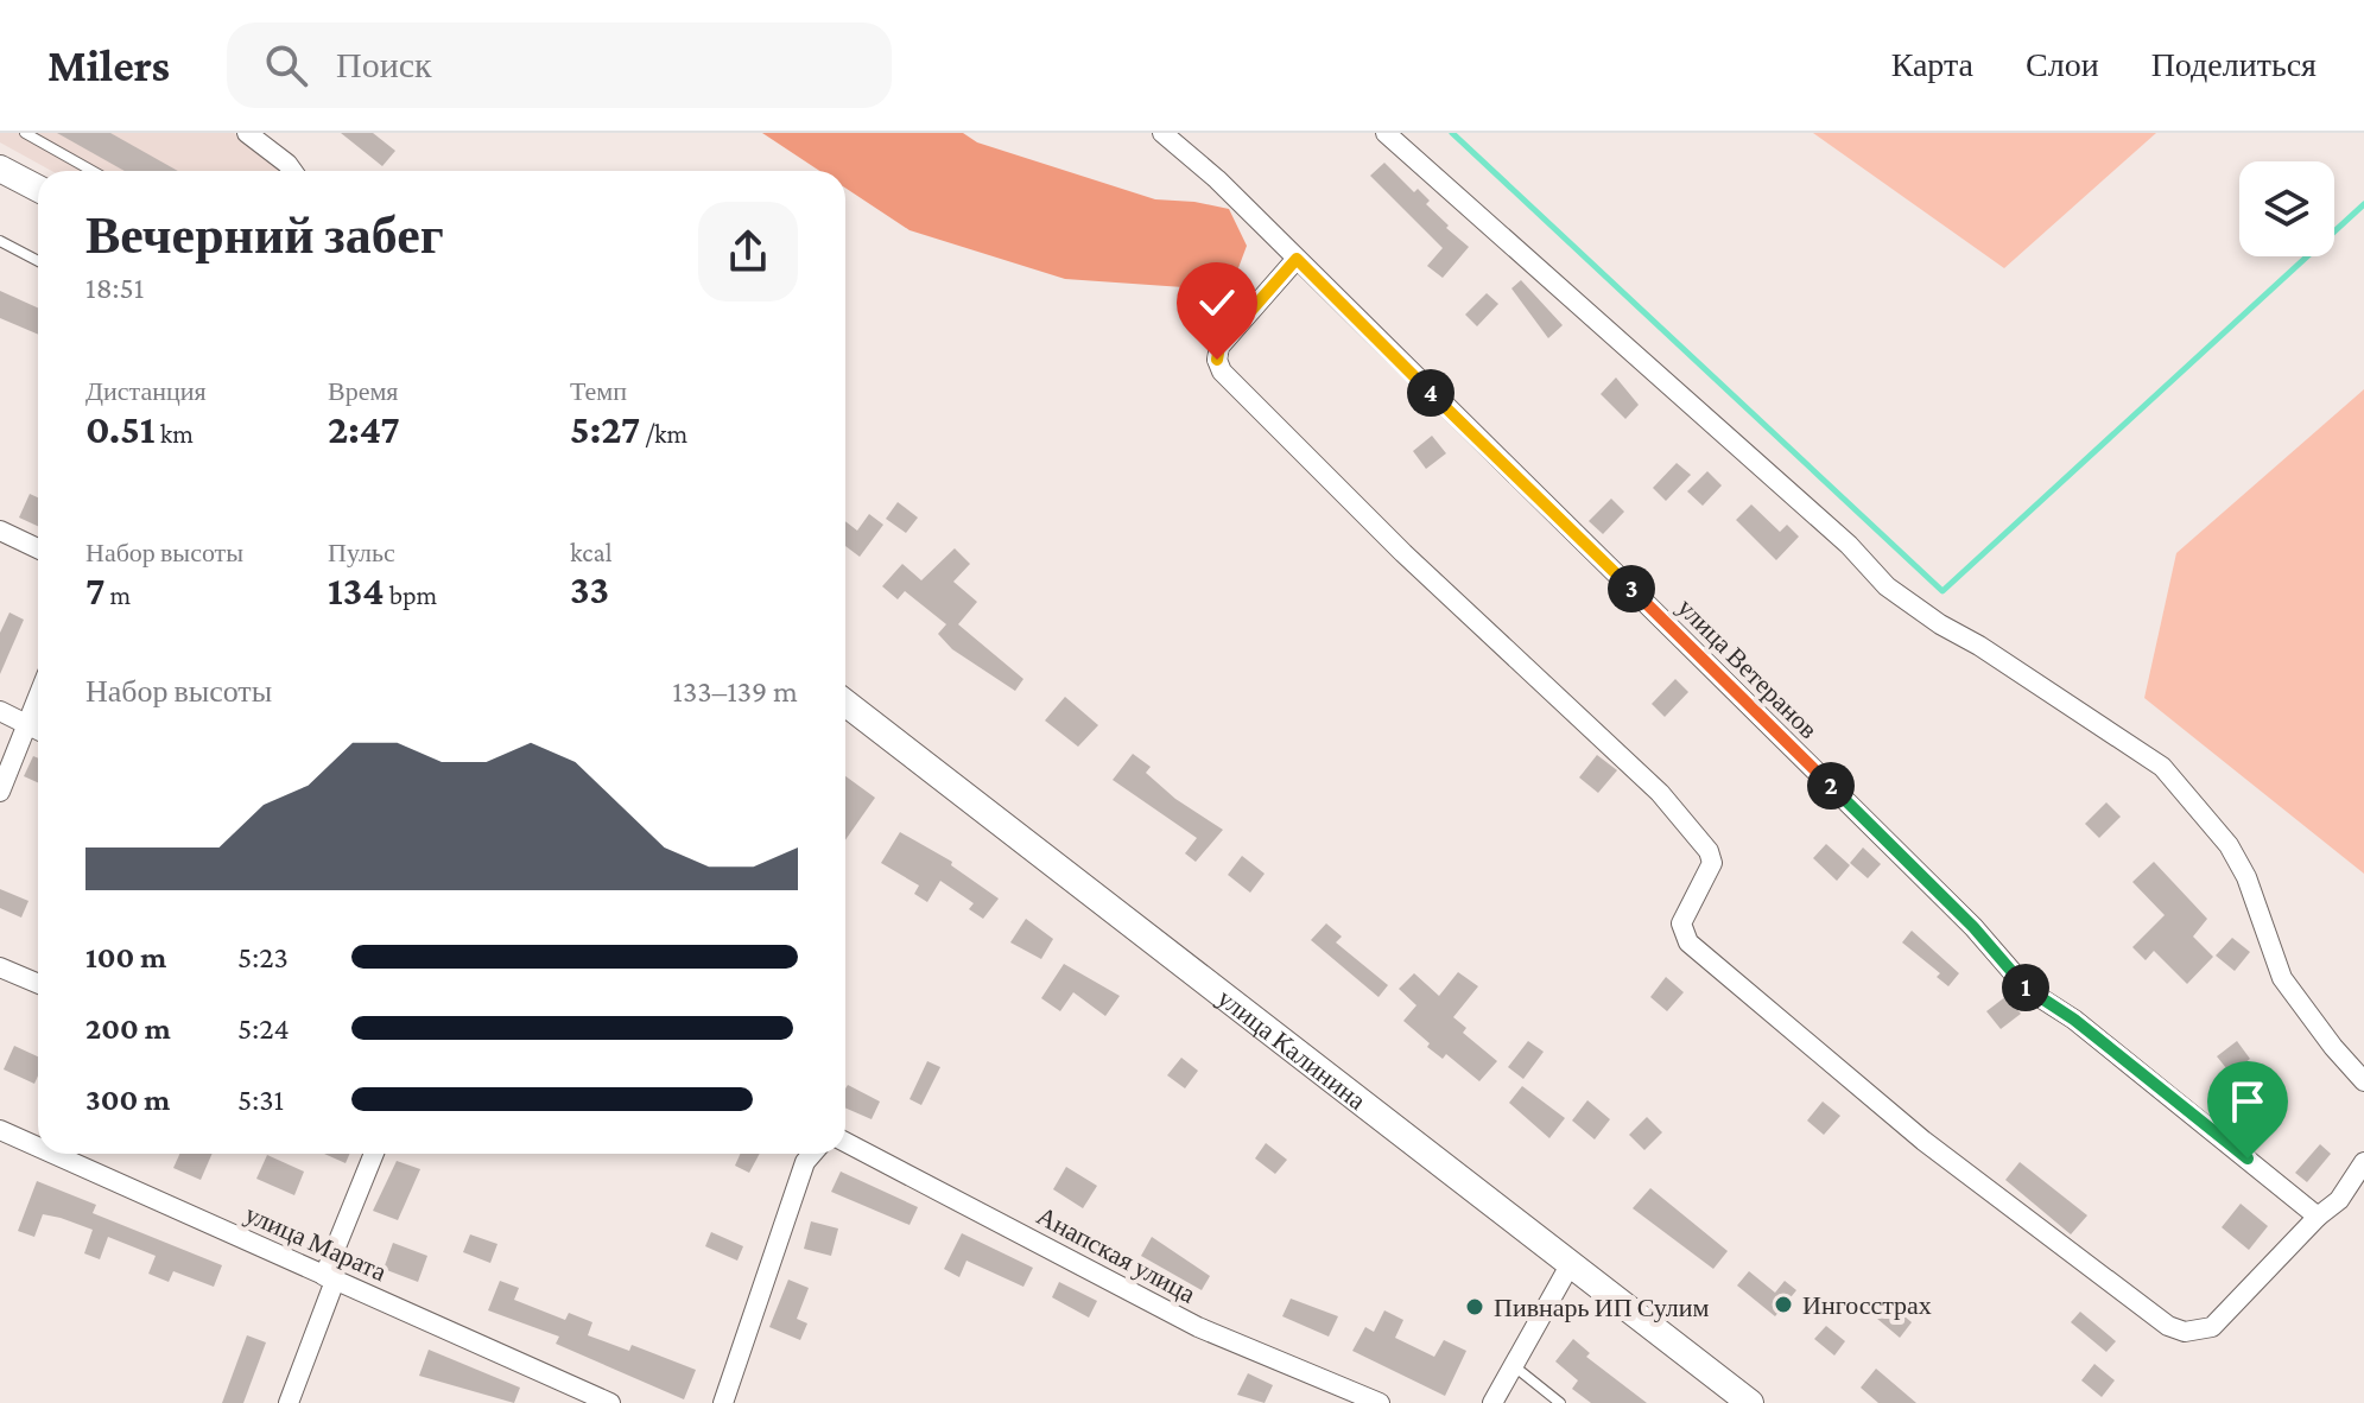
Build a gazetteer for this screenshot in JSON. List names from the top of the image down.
{
  "streets": {
    "main road": ["улица Калинина"],
    "street": ["улица Ветеранов", "улица Марата", "Анапская улица"]
  },
  "places": ["Ингосстрах", "Пивнарь ИП Сулим"],
  "page": {
    "header": "Milers",
    "search": "Поиск",
    "nav": ["Карта", "Слои", "Поделиться"],
    "heading": ["Вечерний забег", "18:51"],
    "stats": [
      ["Дистанция", "0.51 km"],
      ["Время", "2:47"],
      ["Темп", "5:27 /km"],
      ["Набор высоты", "7 m"],
      ["Пульс", "134 bpm"],
      ["kcal", "33"]
    ],
    "pins": [
      "4",
      "3",
      "2",
      "1"
    ],
    "chart": ["Набор высоты", "133–139 m"],
    "list": [
      {
        "name": "100 m",
        "note": "5:23"
      },
      {
        "name": "200 m",
        "note": "5:24"
      },
      {
        "name": "300 m",
        "note": "5:31"
      }
    ]
  }
}
